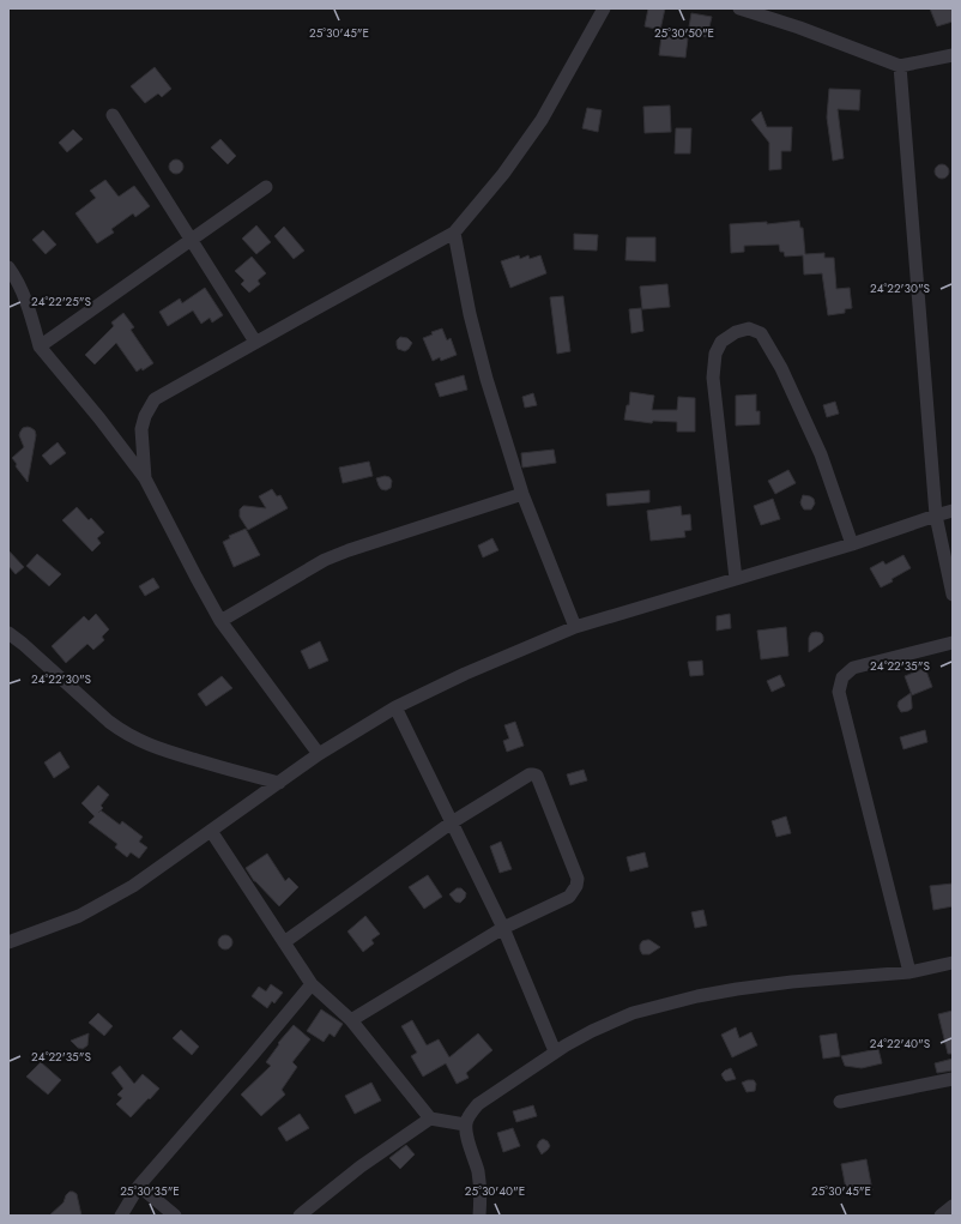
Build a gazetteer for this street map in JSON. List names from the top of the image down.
{
  "coordinates": [
    "25°30'45\"E",
    "25°30'50\"E",
    "24°22'30\"S",
    "24°22'25\"S",
    "24°22'35\"S",
    "24°22'40\"S",
    "25°30'35\"E",
    "25°30'40\"E"
  ]
}
